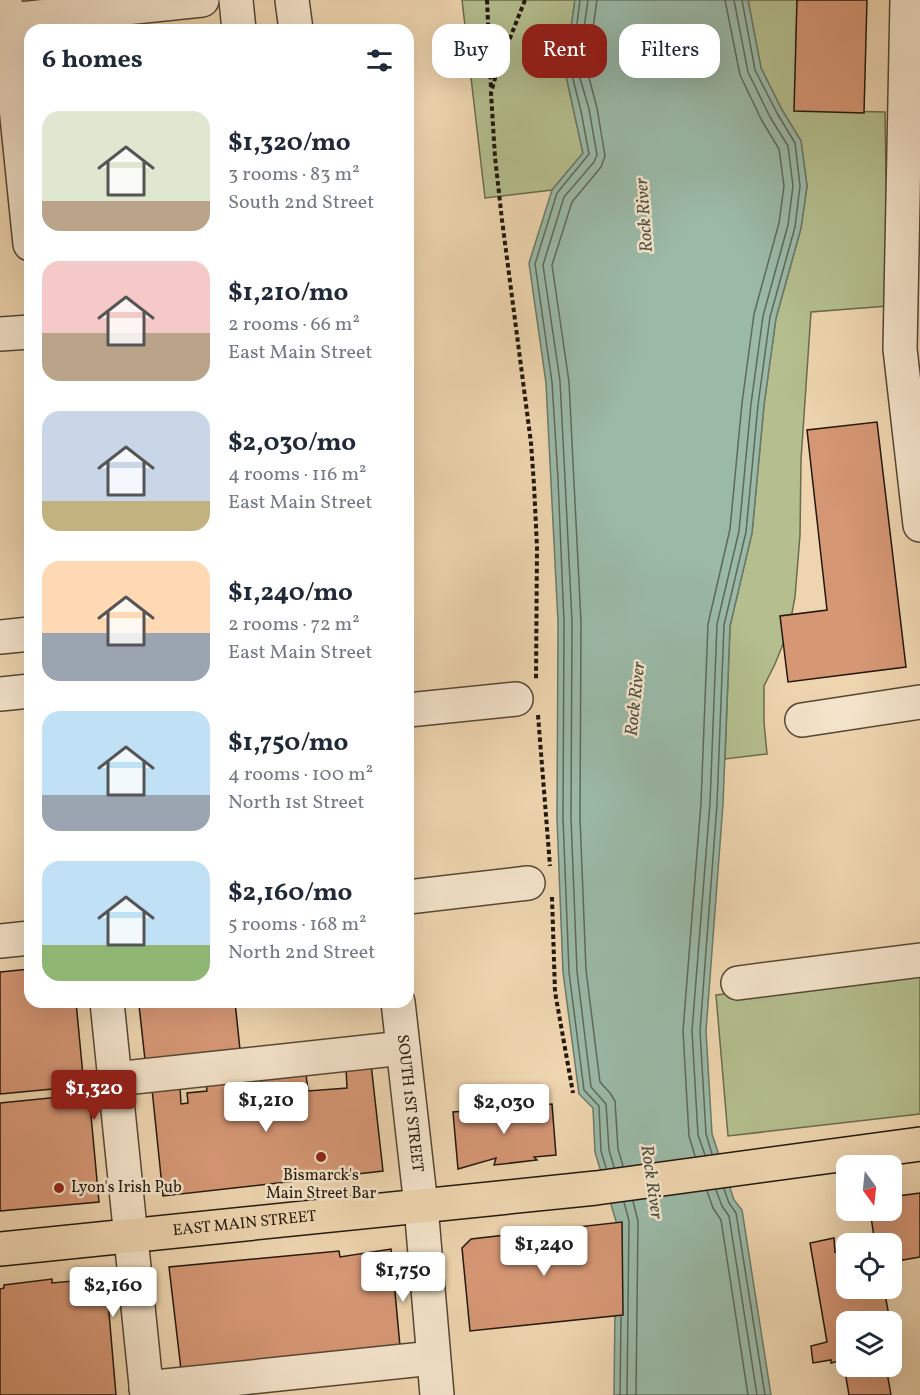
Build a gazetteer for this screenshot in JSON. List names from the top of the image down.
{
  "streets": {
    "main road": ["EAST MAIN STREET"],
    "street": ["SOUTH 1ST STREET"]
  },
  "crossings": [
    ["SOUTH 1ST STREET", "EAST MAIN STREET"]
  ],
  "water": ["Rock River"],
  "places": ["Bismarck's Main Street Bar", "Lyon's Irish Pub"],
  "north": "bottom",
  "page": {
    "chip": ["Buy", "Rent", "Filters"],
    "heading": "6 homes",
    "list": [
      {
        "name": "$1,320/mo",
        "note": "3 rooms · 83 m² · South 2nd Street"
      },
      {
        "name": "$1,210/mo",
        "note": "2 rooms · 66 m² · East Main Street"
      },
      {
        "name": "$2,030/mo",
        "note": "4 rooms · 116 m² · East Main Street"
      },
      {
        "name": "$1,240/mo",
        "note": "2 rooms · 72 m² · East Main Street"
      },
      {
        "name": "$1,750/mo",
        "note": "4 rooms · 100 m² · North 1st Street"
      },
      {
        "name": "$2,160/mo",
        "note": "5 rooms · 168 m² · North 2nd Street"
      }
    ],
    "price": [
      "$1,320",
      "$1,210",
      "$2,030",
      "$1,240",
      "$1,750",
      "$2,160"
    ]
  }
}
